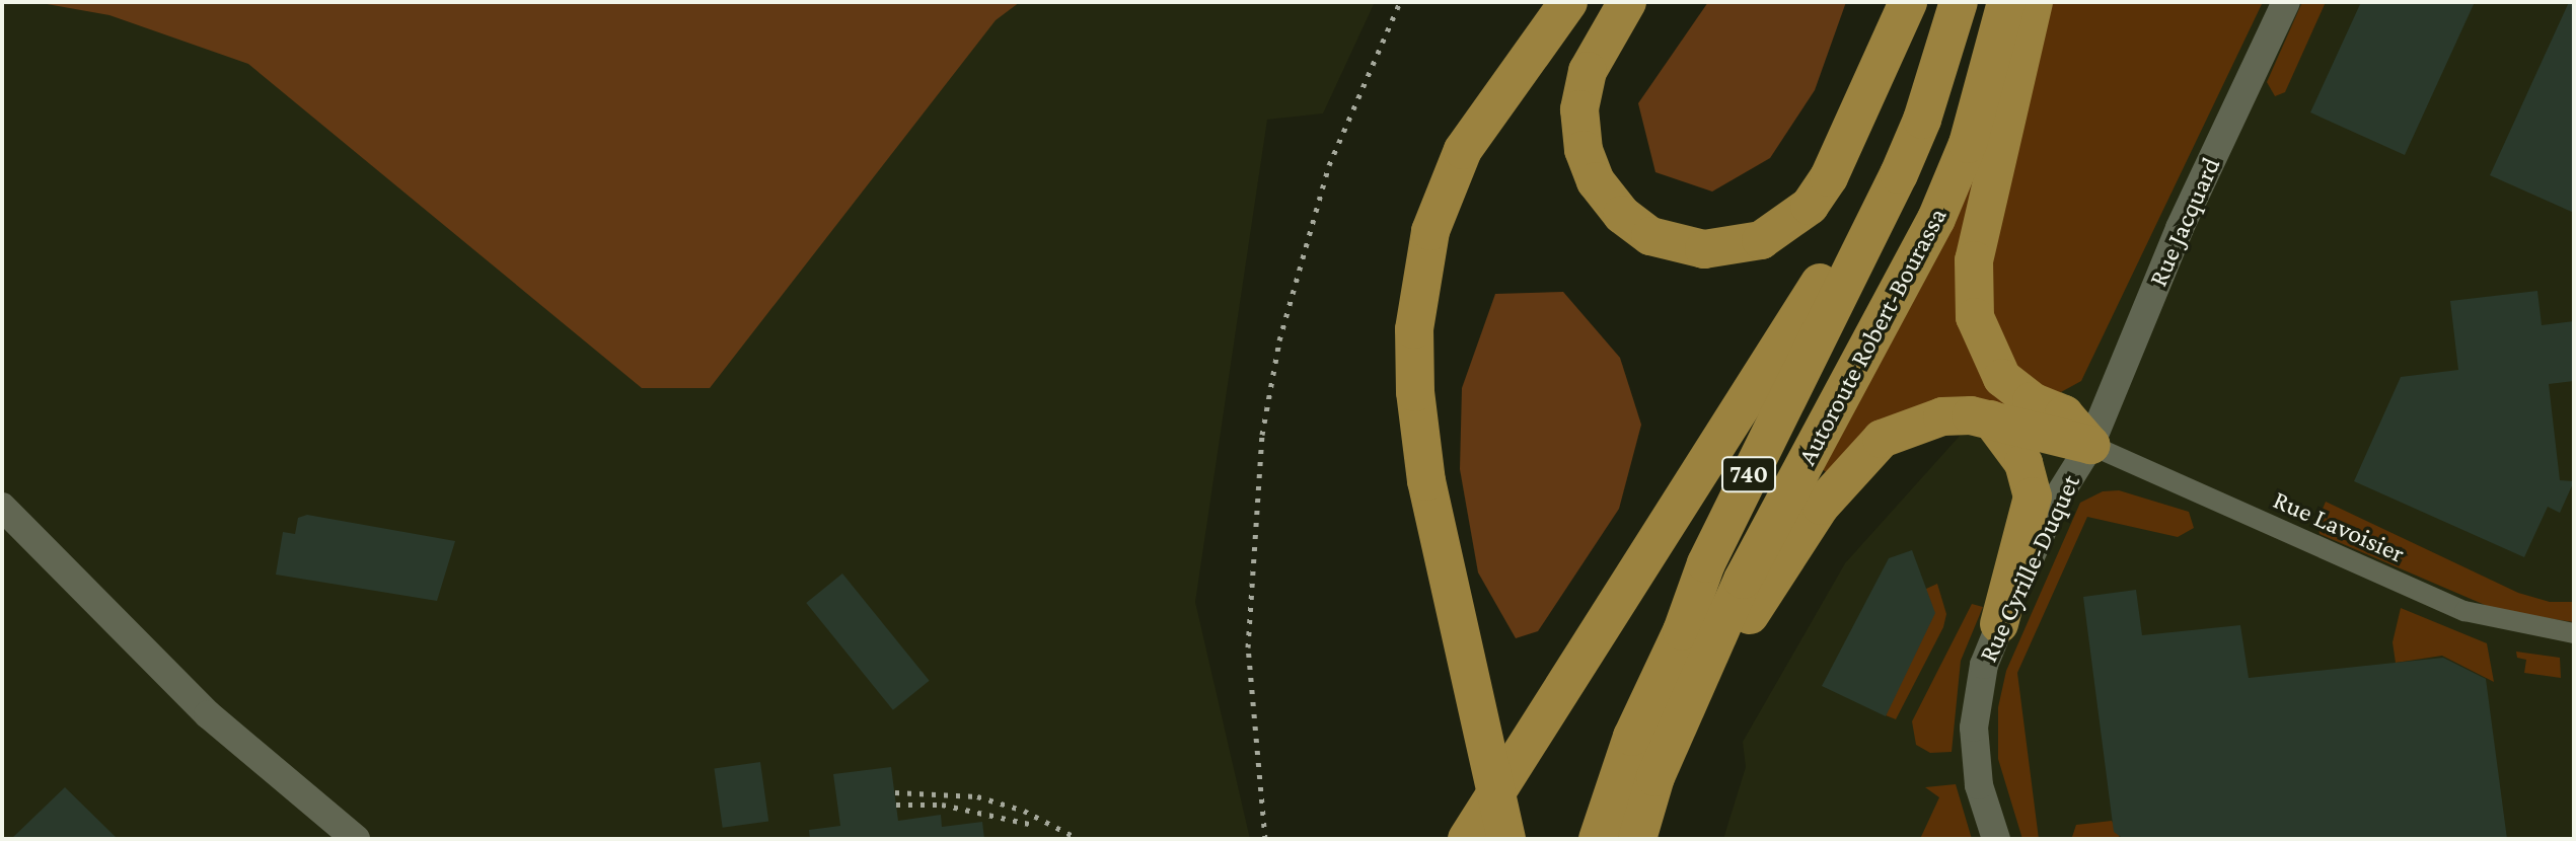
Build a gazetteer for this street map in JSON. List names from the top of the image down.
{
  "streets": {
    "highway": ["Autoroute Robert-Bourassa", "740"],
    "main road": ["Rue Jacquard", "Rue Cyrille-Duquet"],
    "street": ["Rue Lavoisier"]
  },
  "crossings": [
    ["Rue Jacquard", "Rue Lavoisier"],
    ["Rue Jacquard", "Rue Cyrille-Duquet"],
    ["Rue Lavoisier", "Rue Cyrille-Duquet"]
  ]
}
